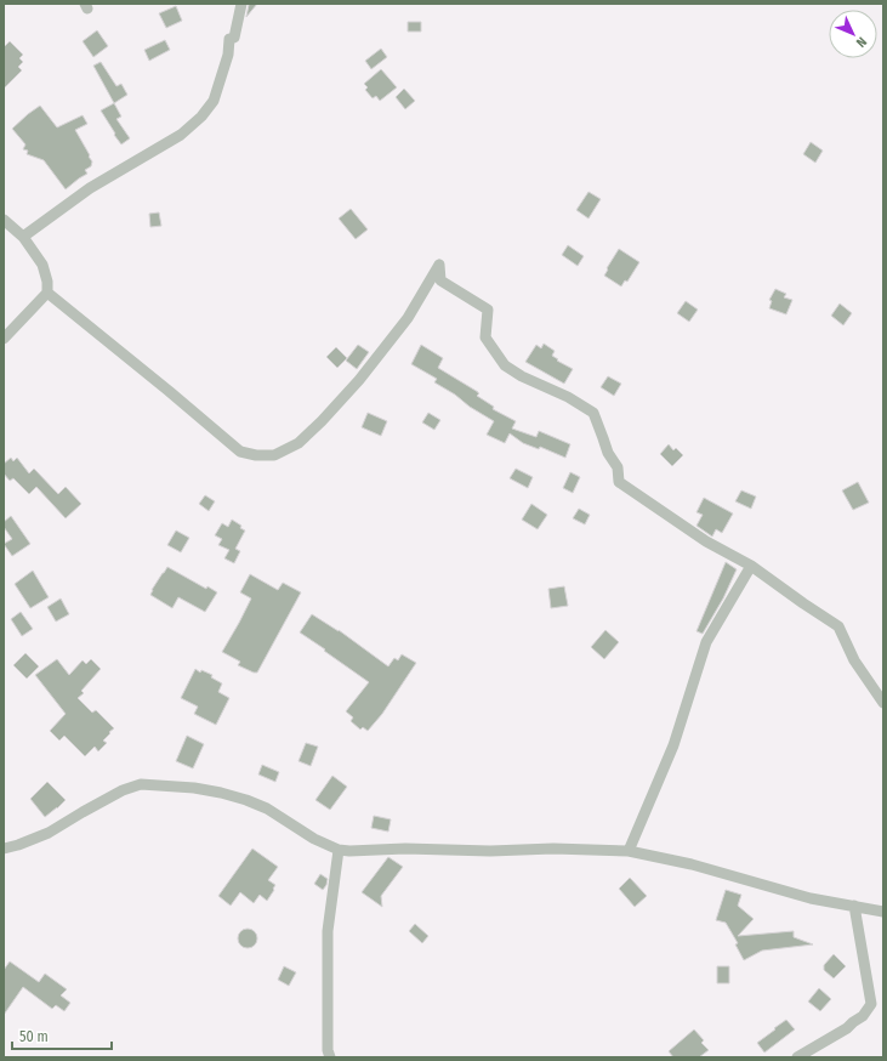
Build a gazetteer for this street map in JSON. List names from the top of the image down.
{
  "scale_bar": "50 m",
  "north": "bottom right"
}
